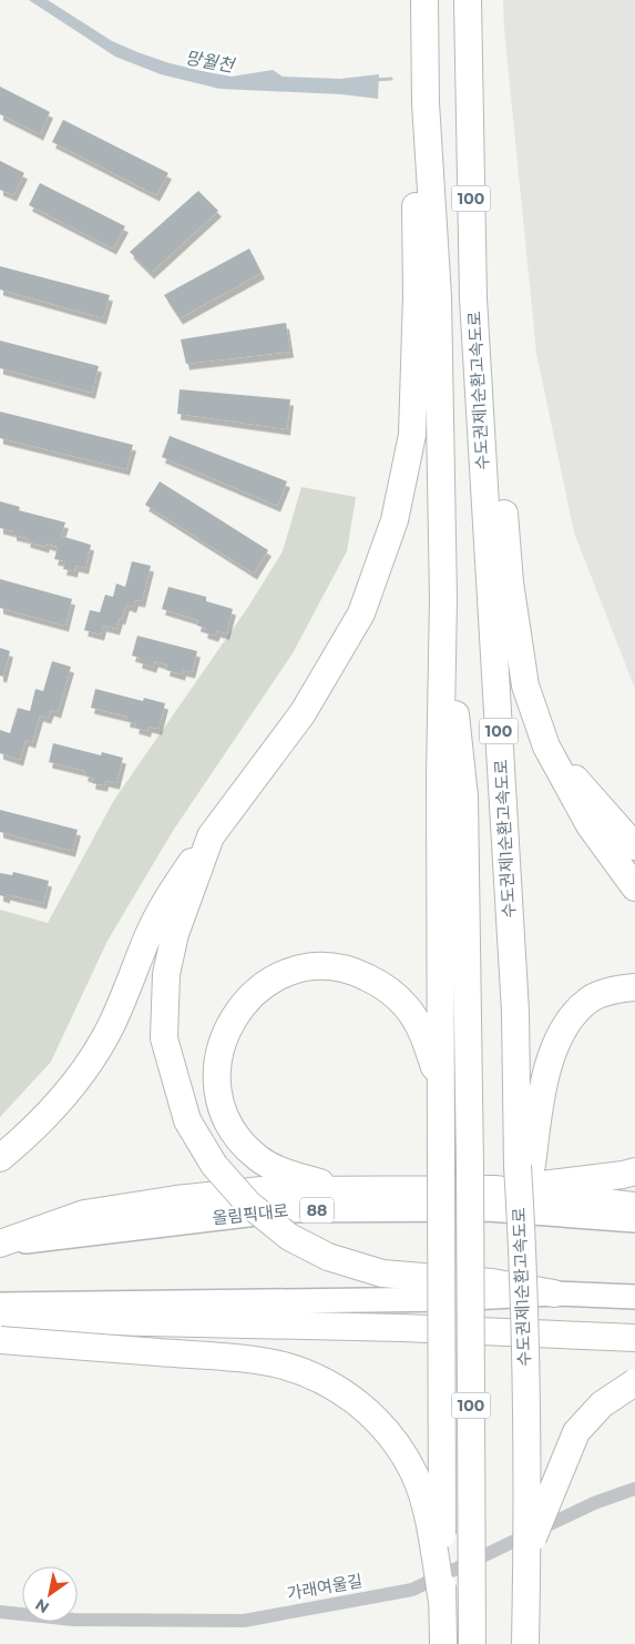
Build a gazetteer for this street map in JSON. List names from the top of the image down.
{
  "streets": {
    "highway": [
      "100",
      "수도권제1순환고속도로",
      "88",
      "올림픽대로"
    ],
    "street": ["가래여울길"]
  },
  "water": ["망월천"],
  "north": "bottom left"
}
